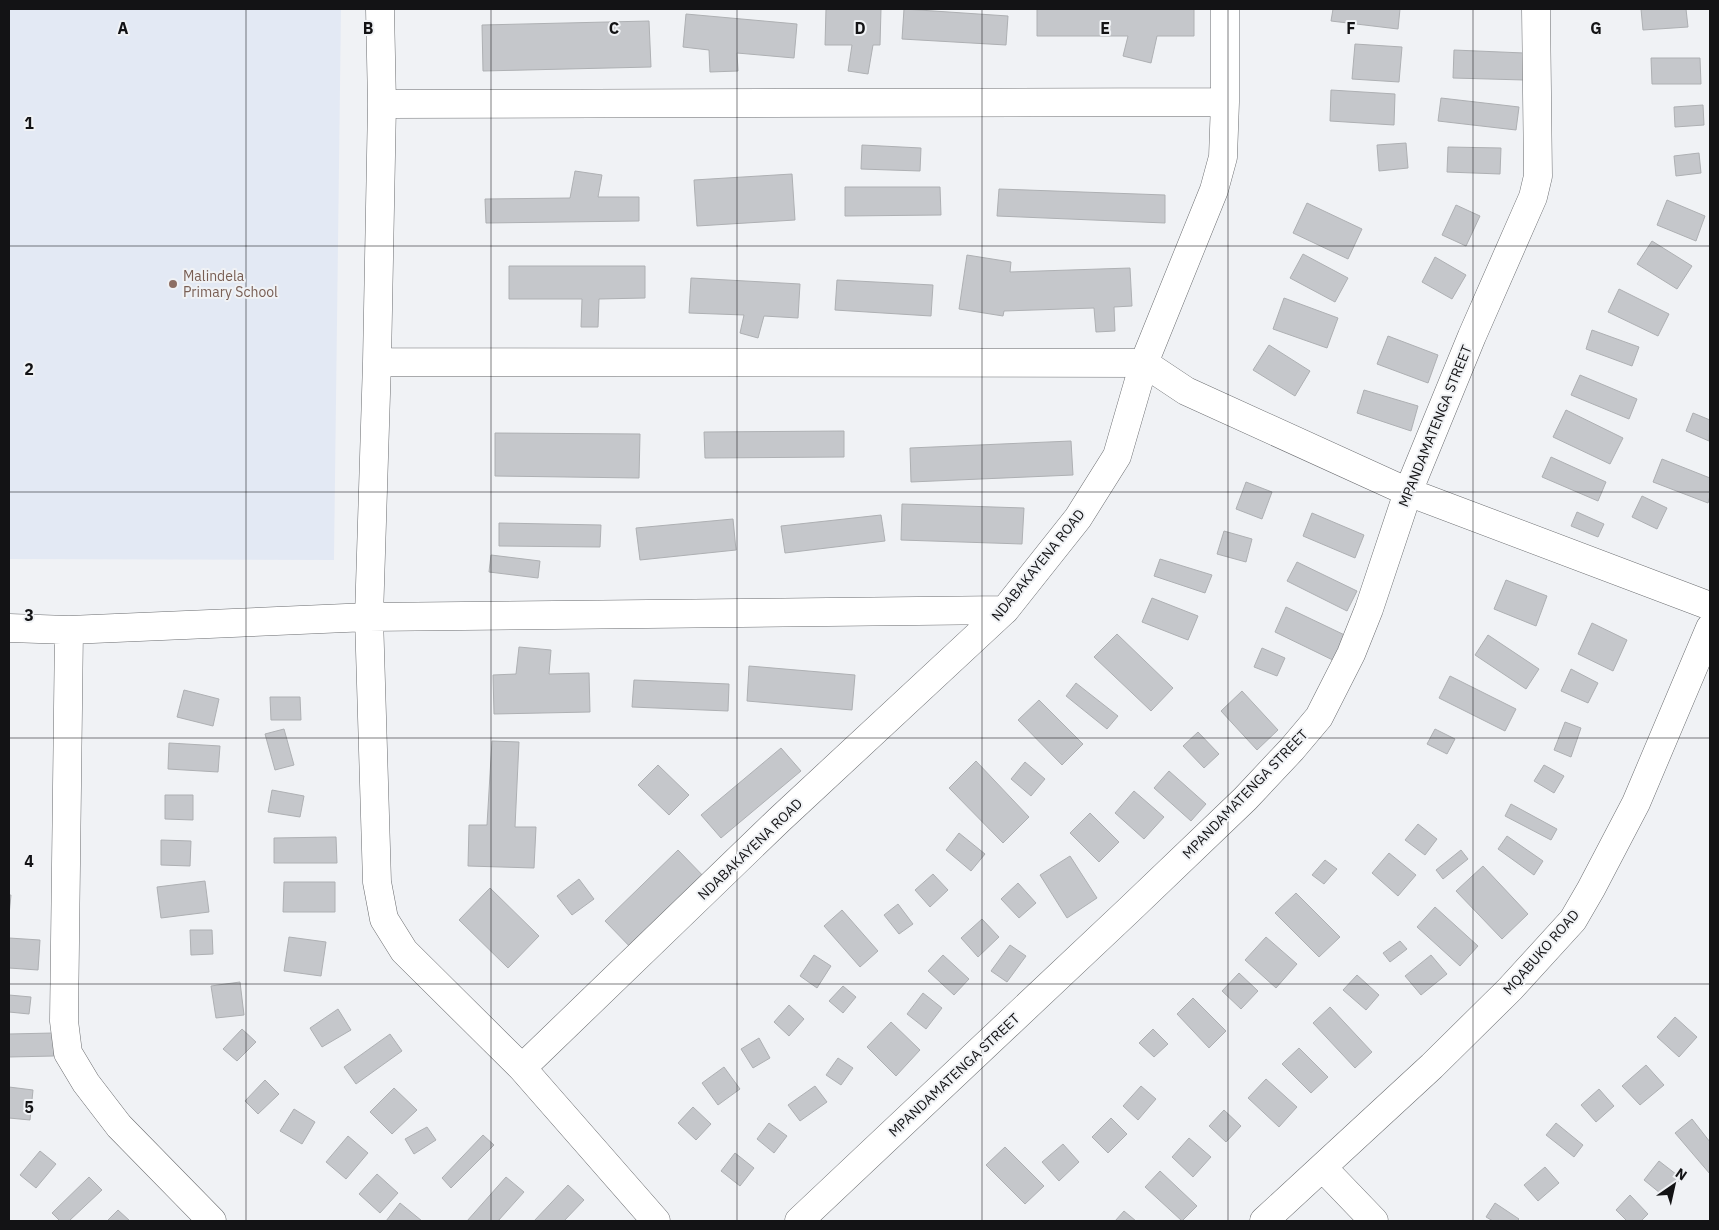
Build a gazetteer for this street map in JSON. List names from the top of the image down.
{
  "streets": {
    "street": ["MPANDAMATENGA STREET", "NDABAKAYENA ROAD", "MQABUKO ROAD"]
  },
  "places": ["Malindela Primary School"],
  "north": "top right",
  "grid": {
    "columns": [
      "A",
      "B",
      "C",
      "D",
      "E",
      "F",
      "G"
    ],
    "rows": [
      "1",
      "2",
      "3",
      "4",
      "5"
    ]
  }
}
